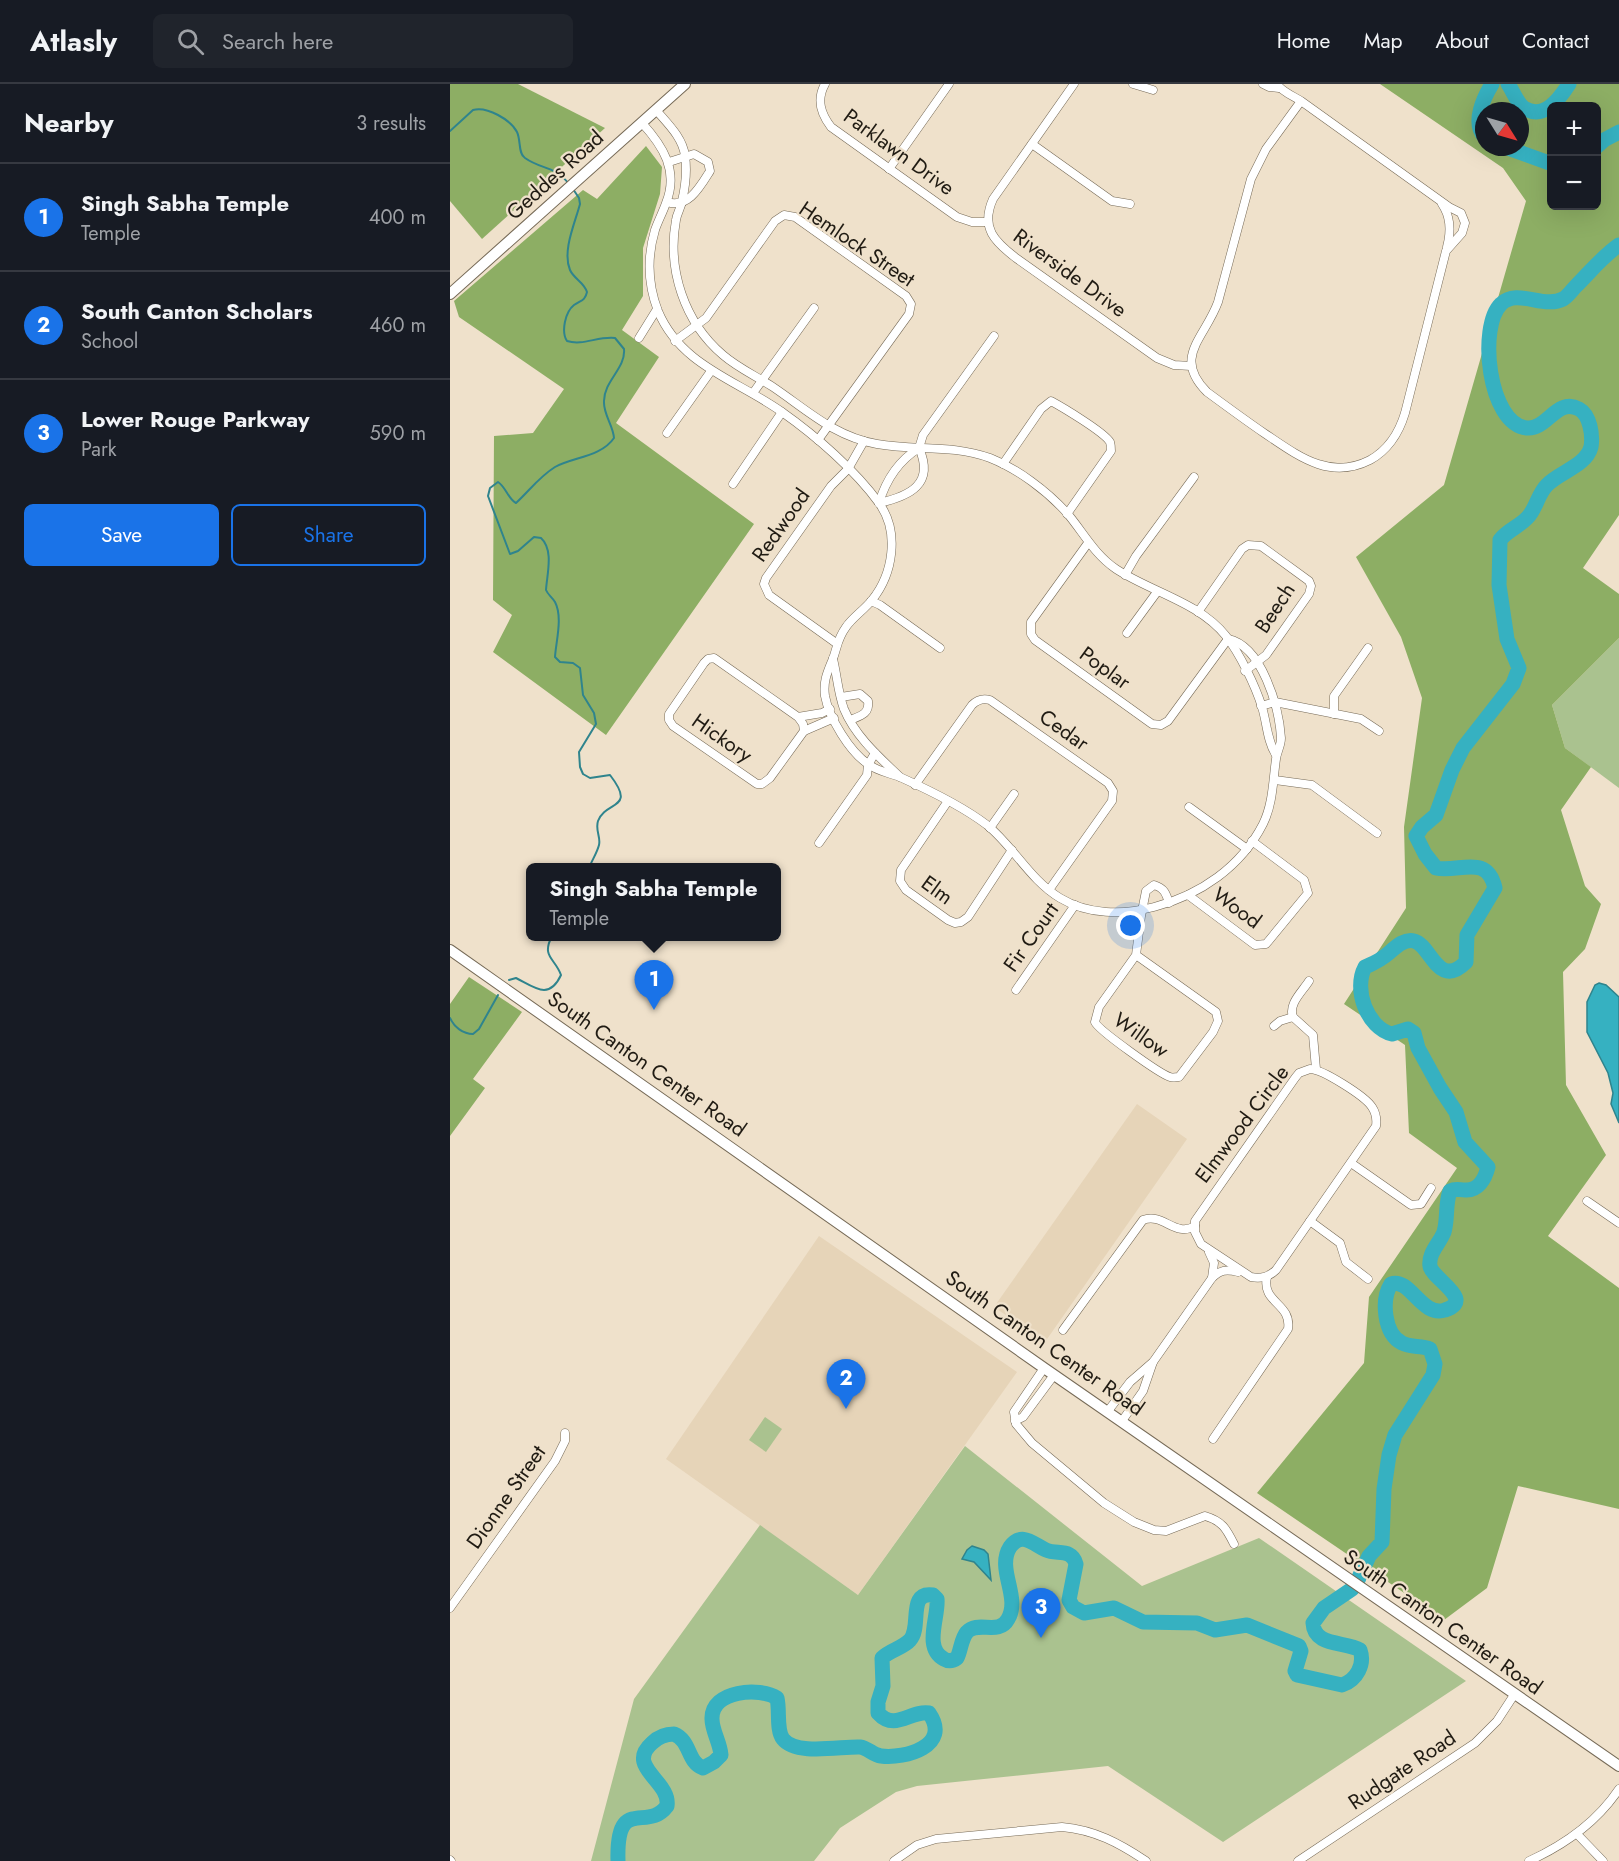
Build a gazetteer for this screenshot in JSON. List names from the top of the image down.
{
  "streets": {
    "main road": ["Geddes Road", "South Canton Center Road"],
    "street": [
      "Parklawn Drive",
      "Hemlock Street",
      "Riverside Drive",
      "Redwood",
      "Beech",
      "Poplar",
      "Cedar",
      "Hickory",
      "Elm",
      "Wood",
      "Fir Court",
      "Willow",
      "Elmwood Circle",
      "Dionne Street",
      "Rudgate Road"
    ]
  },
  "crossings": [
    ["Parklawn Drive", "Riverside Drive"],
    ["South Canton Center Road", "Rudgate Road"]
  ],
  "north": "bottom right",
  "page": {
    "header": "Atlasly",
    "search": "Search here",
    "nav": [
      "Home",
      "Map",
      "About",
      "Contact"
    ],
    "heading": ["Nearby", "3 results"],
    "map_buttons": ["+", "−"],
    "list": [
      {
        "mark": "1",
        "name": "Singh Sabha Temple",
        "note": "Temple",
        "value": "400 m"
      },
      {
        "mark": "2",
        "name": "South Canton Scholars",
        "note": "School",
        "value": "460 m"
      },
      {
        "mark": "3",
        "name": "Lower Rouge Parkway",
        "note": "Park",
        "value": "590 m"
      }
    ],
    "buttons": ["Save", "Share"],
    "popup": ["Singh Sabha Temple", "Temple"],
    "pins": ["1", "2", "3"]
  }
}
